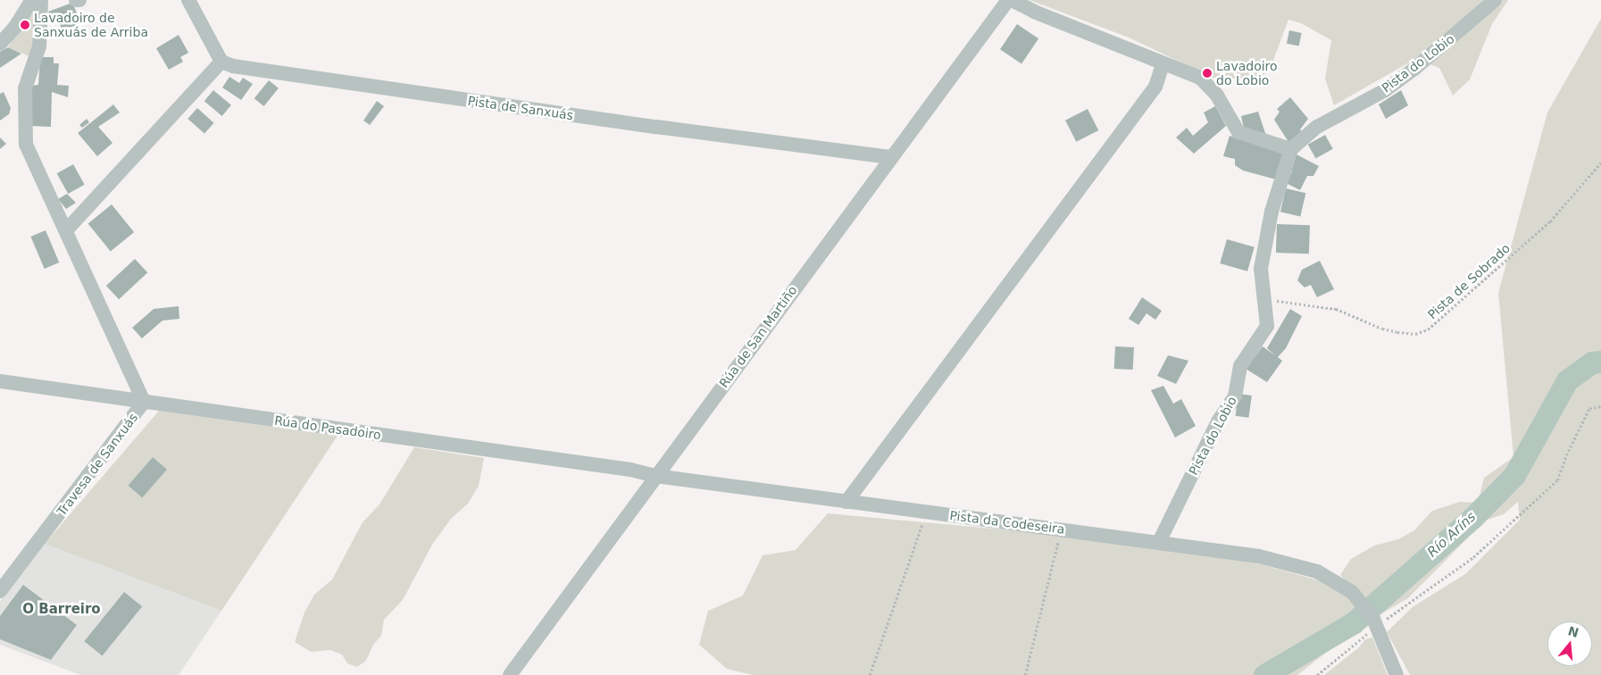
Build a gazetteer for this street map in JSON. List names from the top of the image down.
{
  "streets": {
    "street": [
      "Pista do Lobio",
      "Pista de Sanxuás",
      "Rúa de San Martiño",
      "Rúa do Pasadoiro",
      "Travesa de Sanxuás",
      "Pista da Codeseira"
    ],
    "path": ["Pista de Sobrado"]
  },
  "crossings": [
    ["Pista do Lobio", "Pista de Sobrado"],
    ["Pista do Lobio", "Pista da Codeseira"],
    ["Pista de Sanxuás", "Rúa de San Martiño"],
    ["Rúa de San Martiño", "Rúa do Pasadoiro"],
    ["Rúa de San Martiño", "Pista da Codeseira"],
    ["Rúa do Pasadoiro", "Travesa de Sanxuás"],
    ["Rúa do Pasadoiro", "Pista da Codeseira"]
  ],
  "districts": ["O Barreiro"],
  "water": ["Río Aríns"],
  "places": ["Lavadoiro de Sanxuás de Arriba", "Lavadoiro do Lobio"],
  "north": "top"
}
